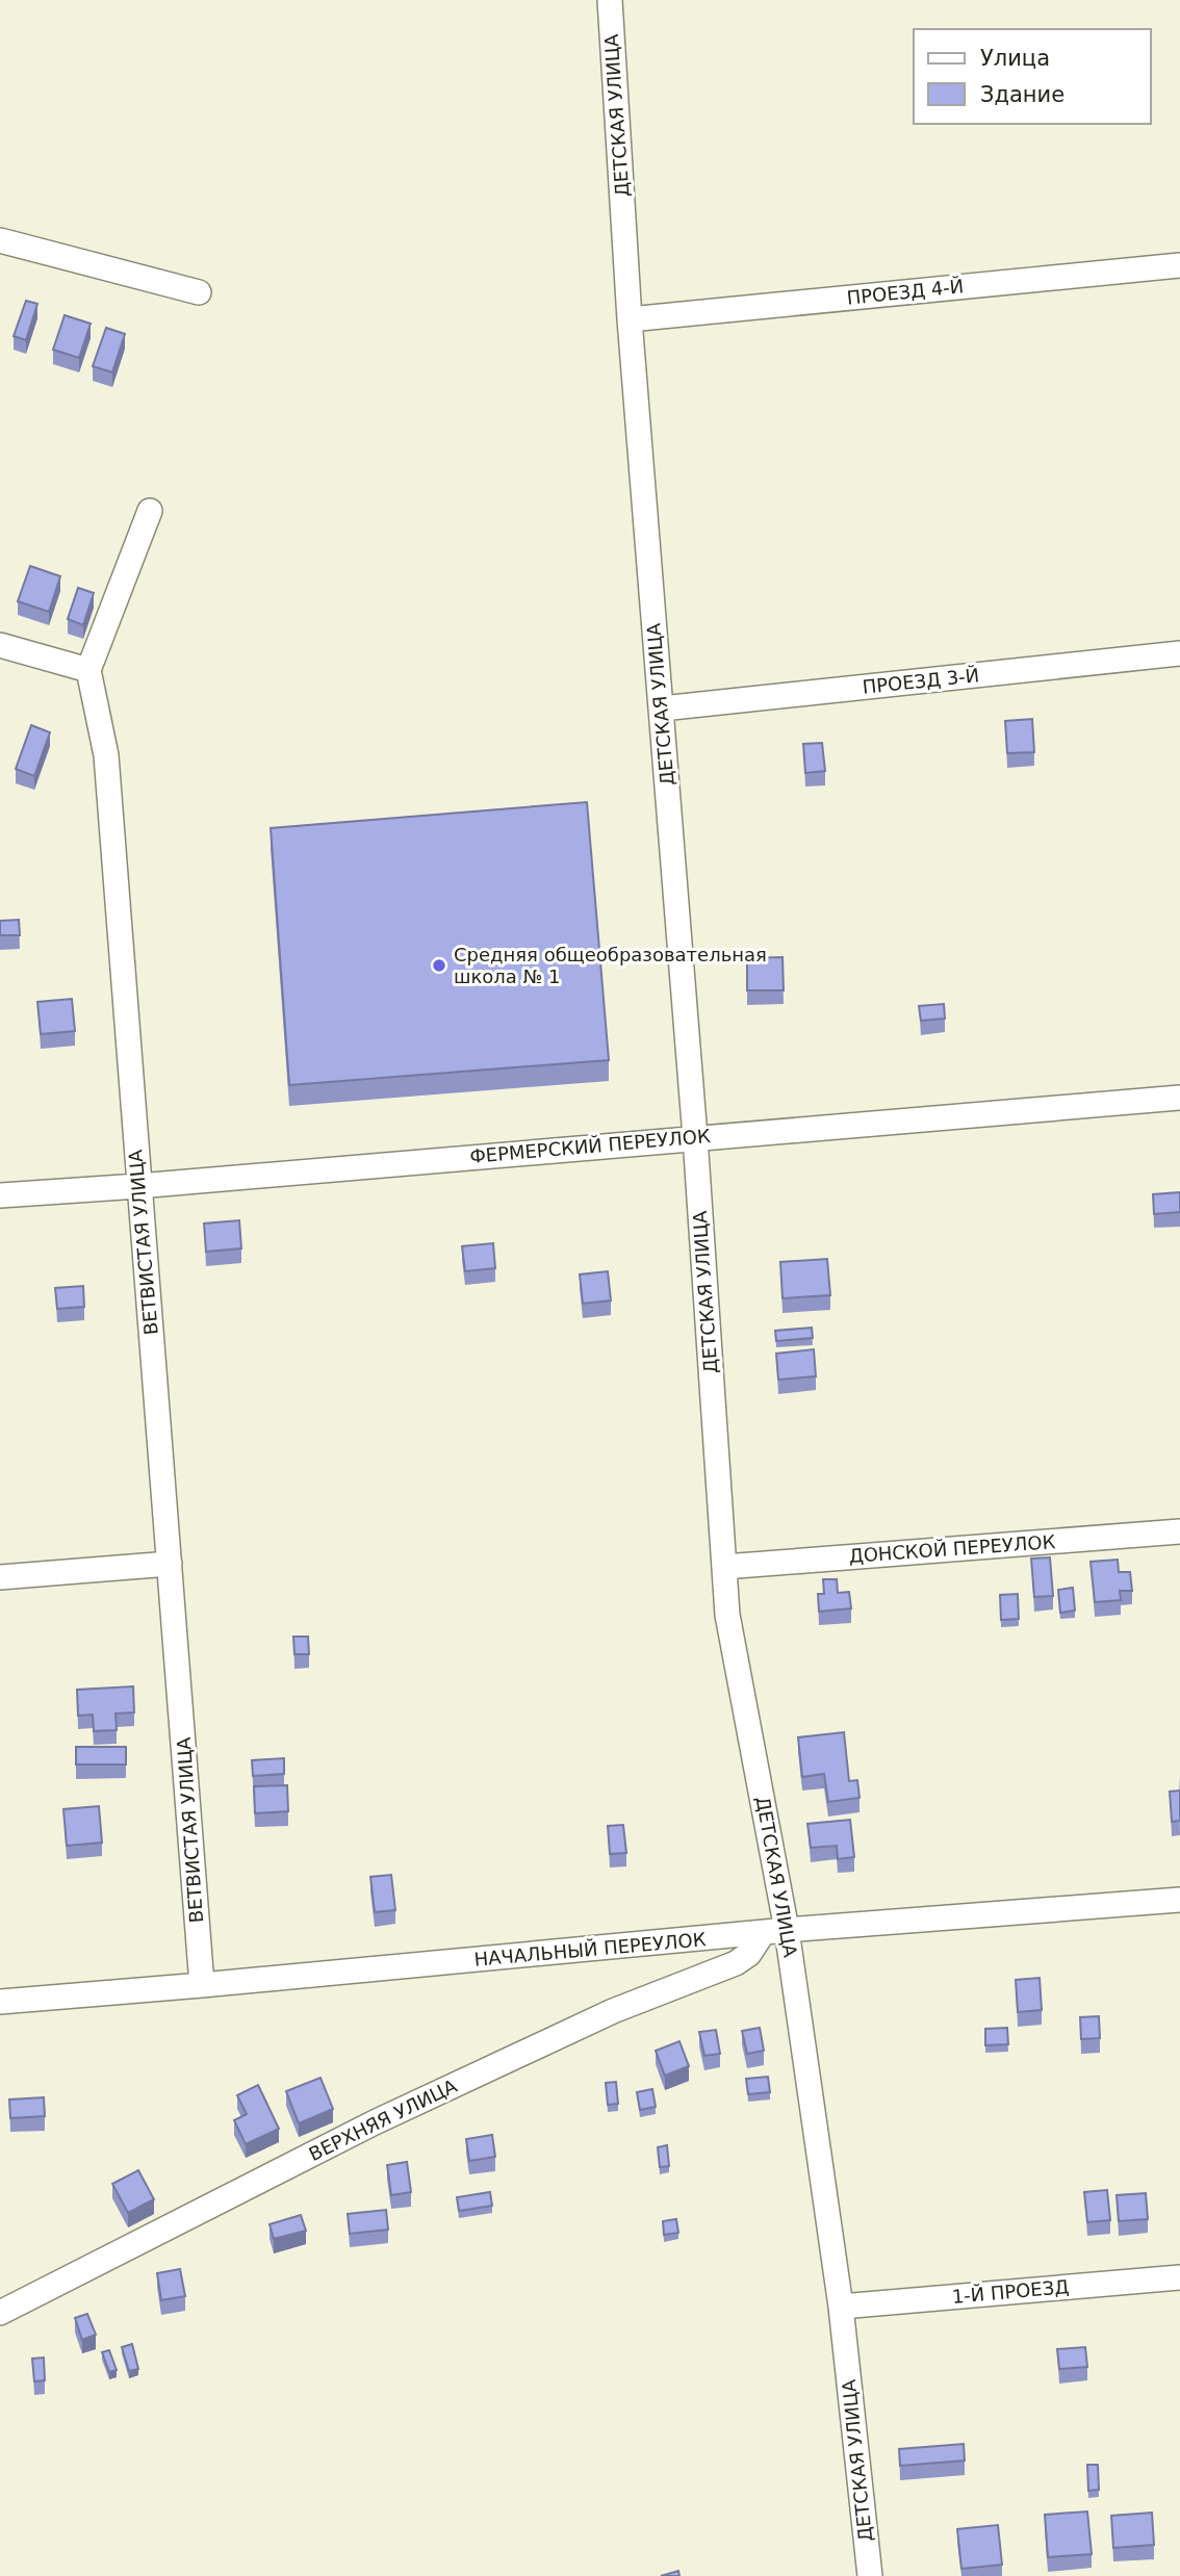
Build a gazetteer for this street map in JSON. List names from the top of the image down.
{
  "streets": {
    "street": [
      "ДЕТСКАЯ УЛИЦА",
      "ПРОЕЗД 4-Й",
      "ПРОЕЗД 3-Й",
      "ФЕРМЕРСКИЙ ПЕРЕУЛОК",
      "ВЕТВИСТАЯ УЛИЦА",
      "ДОНСКОЙ ПЕРЕУЛОК",
      "НАЧАЛЬНЫЙ ПЕРЕУЛОК",
      "ВЕРХНЯЯ УЛИЦА",
      "1-Й ПРОЕЗД"
    ]
  },
  "crossings": [
    ["ДЕТСКАЯ УЛИЦА", "ПРОЕЗД 4-Й"],
    ["ДЕТСКАЯ УЛИЦА", "ПРОЕЗД 3-Й"],
    ["ДЕТСКАЯ УЛИЦА", "ФЕРМЕРСКИЙ ПЕРЕУЛОК"],
    ["ДЕТСКАЯ УЛИЦА", "ДОНСКОЙ ПЕРЕУЛОК"],
    ["ДЕТСКАЯ УЛИЦА", "НАЧАЛЬНЫЙ ПЕРЕУЛОК"],
    ["ДЕТСКАЯ УЛИЦА", "ВЕРХНЯЯ УЛИЦА"],
    ["ДЕТСКАЯ УЛИЦА", "1-Й ПРОЕЗД"],
    ["ФЕРМЕРСКИЙ ПЕРЕУЛОК", "ВЕТВИСТАЯ УЛИЦА"],
    ["ВЕТВИСТАЯ УЛИЦА", "НАЧАЛЬНЫЙ ПЕРЕУЛОК"],
    ["НАЧАЛЬНЫЙ ПЕРЕУЛОК", "ВЕРХНЯЯ УЛИЦА"]
  ],
  "places": ["Средняя общеобразовательная школа № 1"],
  "legend": ["Улица", "Здание"]
}
